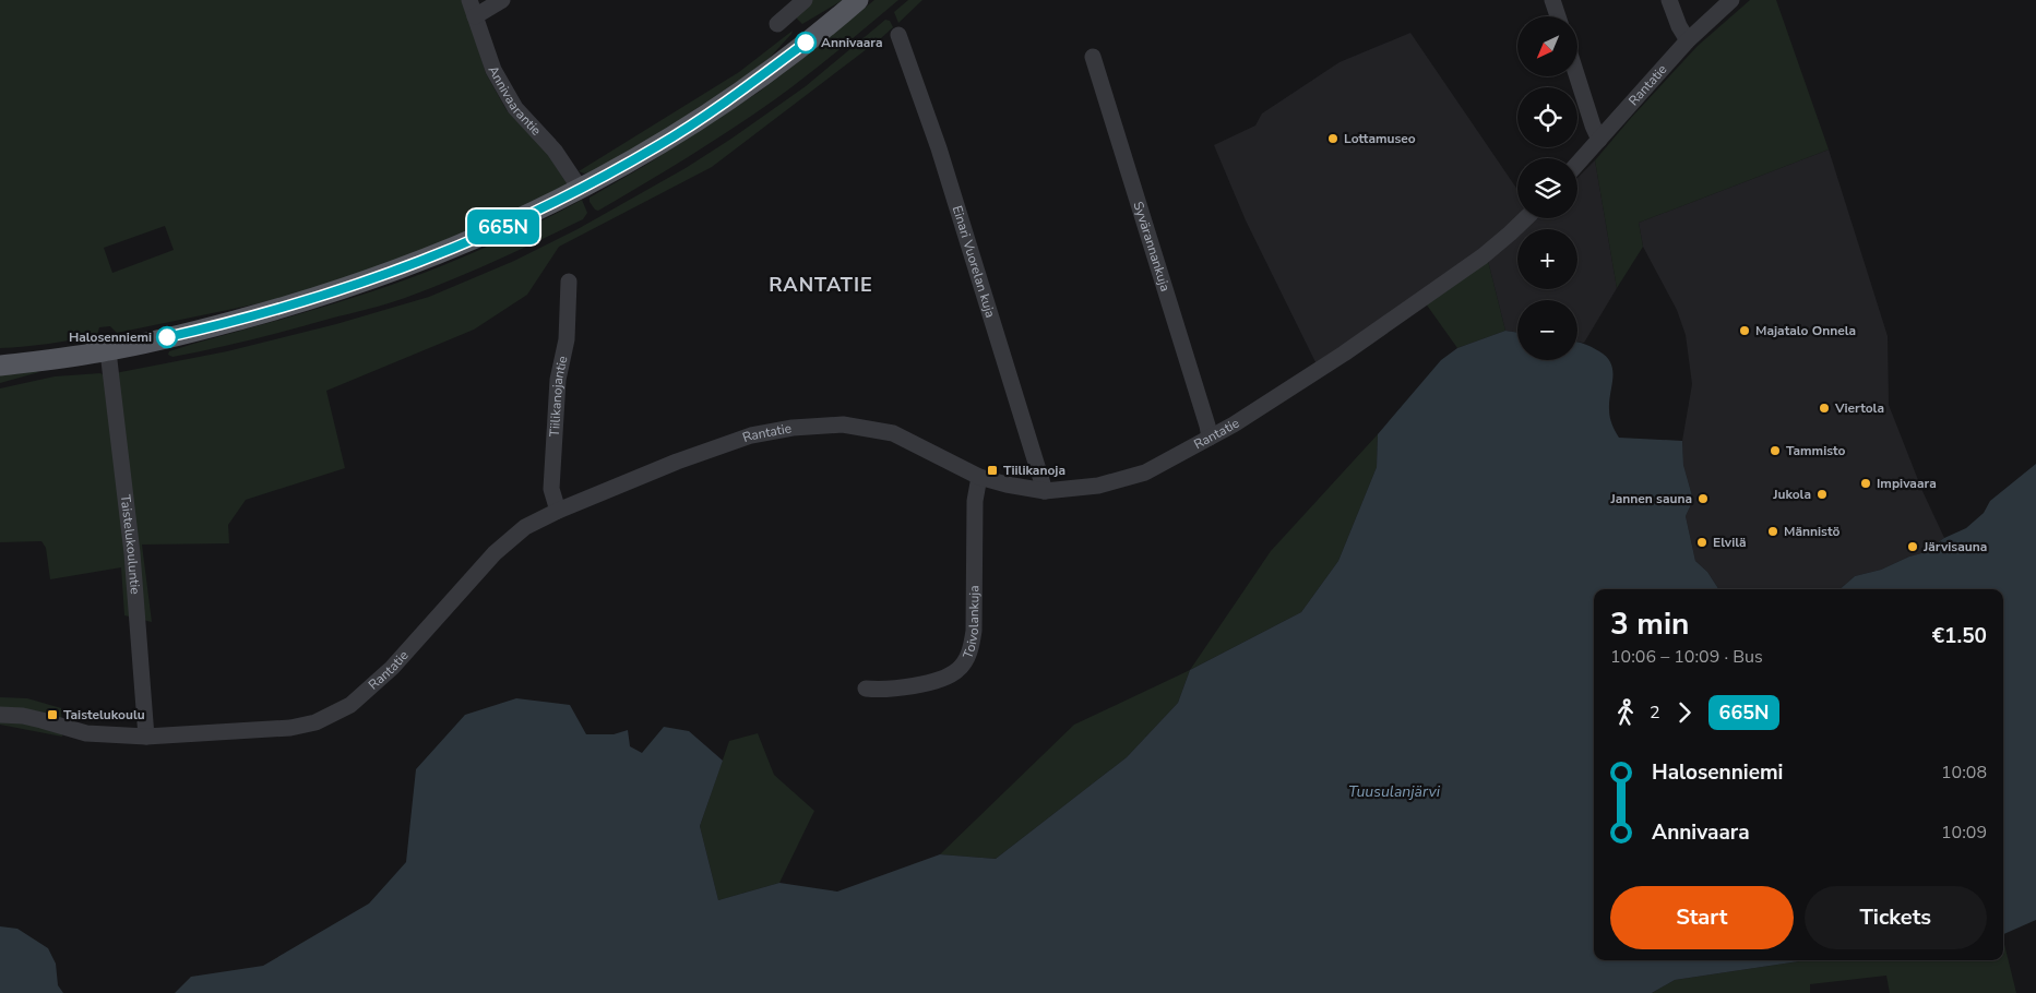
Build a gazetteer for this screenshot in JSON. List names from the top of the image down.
{
  "streets": {
    "street": [
      "Rantatie",
      "Annivaarantie",
      "Syvärannankuja",
      "Einari Vuorelan kuja",
      "Tiilikanojantie",
      "Taistelukouluntie",
      "Toivolankuja"
    ]
  },
  "crossings": [
    ["Rantatie", "Syvärannankuja"],
    ["Rantatie", "Einari Vuorelan kuja"],
    ["Rantatie", "Tiilikanojantie"],
    ["Rantatie", "Taistelukouluntie"],
    ["Rantatie", "Toivolankuja"]
  ],
  "districts": ["RANTATIE"],
  "water": ["Tuusulanjärvi"],
  "places": {
    "other": [
      "Annivaara",
      "Lottamuseo",
      "Majatalo Onnela",
      "Halosenniemi",
      "Viertola",
      "Tammisto",
      "Impivaara",
      "Jukola",
      "Jannen sauna",
      "Männistö",
      "Elvilä",
      "Järvisauna"
    ],
    "transit": ["Tiilikanoja", "Taistelukoulu"]
  },
  "lines": ["bus line 665N"],
  "north": "bottom left",
  "page": {
    "on_map": "665N",
    "map_buttons": ["+", "−"],
    "heading": ["3 min", "10:06 – 10:09 · Bus", "€1.50"],
    "legs": ["2", "665N"],
    "list": [
      {
        "name": "Halosenniemi",
        "value": "10:08"
      },
      {
        "name": "Annivaara",
        "value": "10:09"
      }
    ],
    "buttons": ["Start", "Tickets"]
  }
}
